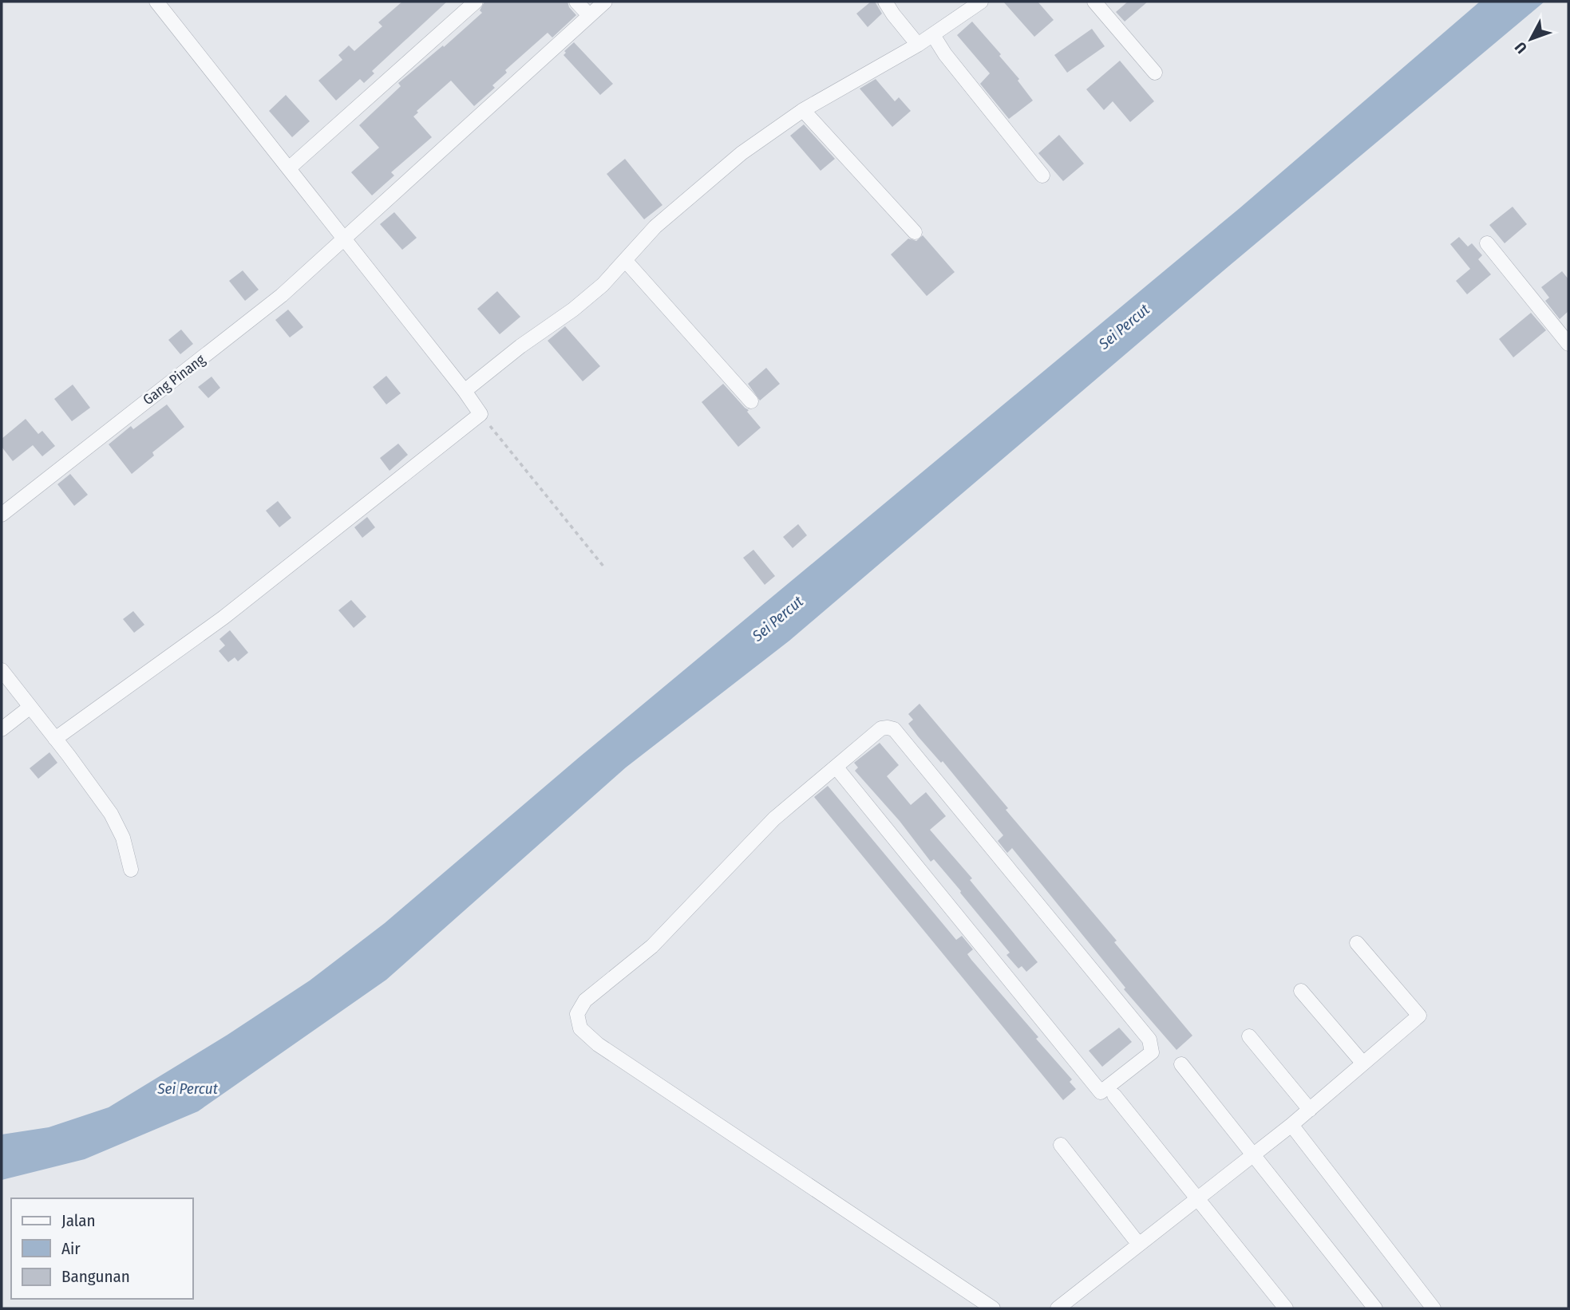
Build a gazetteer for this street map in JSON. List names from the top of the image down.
{
  "streets": {
    "street": ["Gang Pinang"]
  },
  "water": ["Sei Percut"],
  "legend": ["Jalan", "Air", "Bangunan"],
  "north": "bottom left"
}
